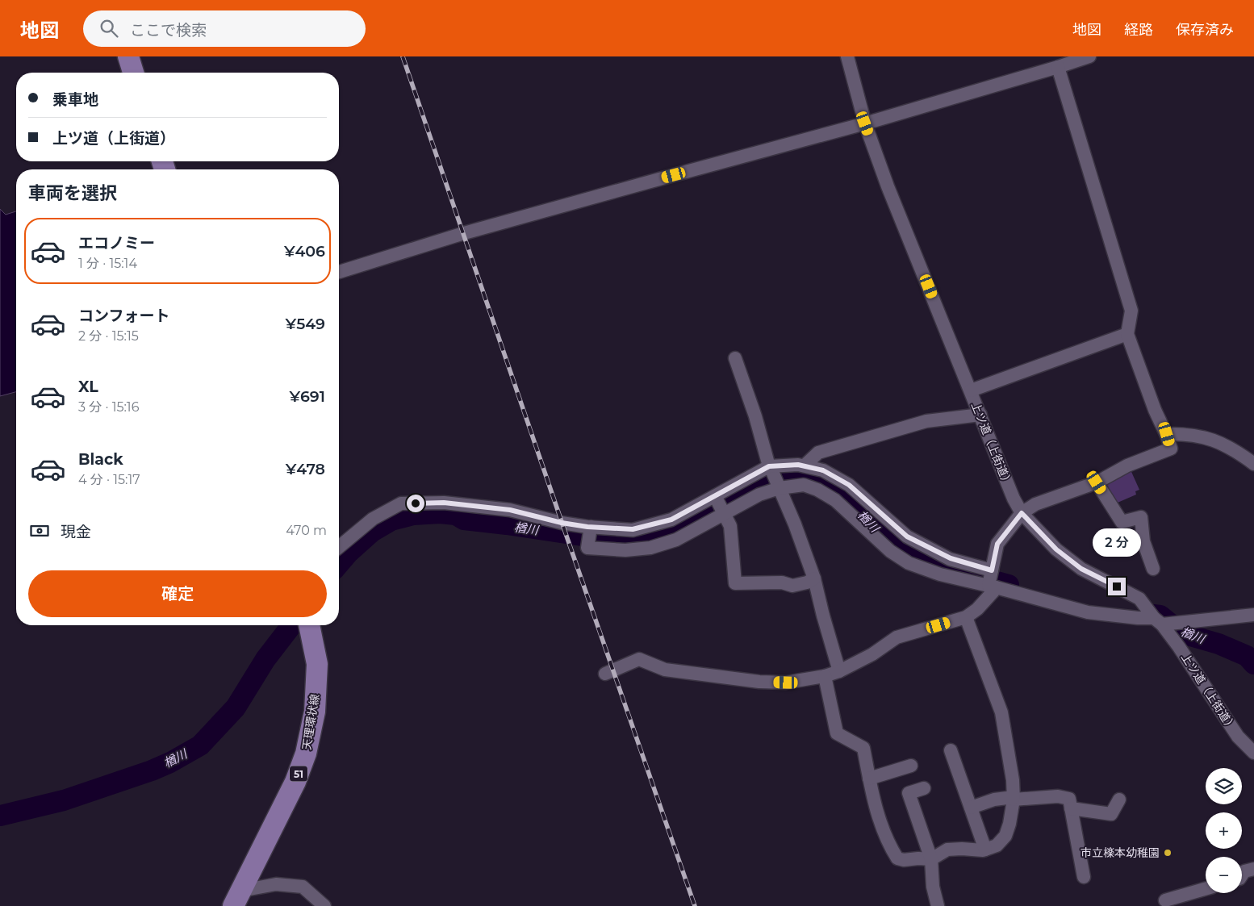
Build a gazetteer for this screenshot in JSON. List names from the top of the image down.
{
  "streets": {
    "main road": ["天理環状線", "51"],
    "street": ["上ツ道（上街道）"]
  },
  "water": ["楢川"],
  "places": ["市立檪本幼稚園"],
  "page": {
    "header": "地図",
    "search": "ここで検索",
    "nav": ["地図", "経路", "保存済み"],
    "banner": ["乗車地", "上ツ道（上街道）"],
    "heading": "車両を選択",
    "list": [
      {
        "name": "エコノミー",
        "note": "1 分 · 15:14",
        "value": "¥406"
      },
      {
        "name": "コンフォート",
        "note": "2 分 · 15:15",
        "value": "¥549"
      },
      {
        "name": "XL",
        "note": "3 分 · 15:16",
        "value": "¥691"
      },
      {
        "name": "Black",
        "note": "4 分 · 15:17",
        "value": "¥478"
      }
    ],
    "pay": ["現金", "470 m"],
    "bubble": "2 分",
    "buttons": "確定",
    "map_buttons": ["+", "−"]
  }
}
